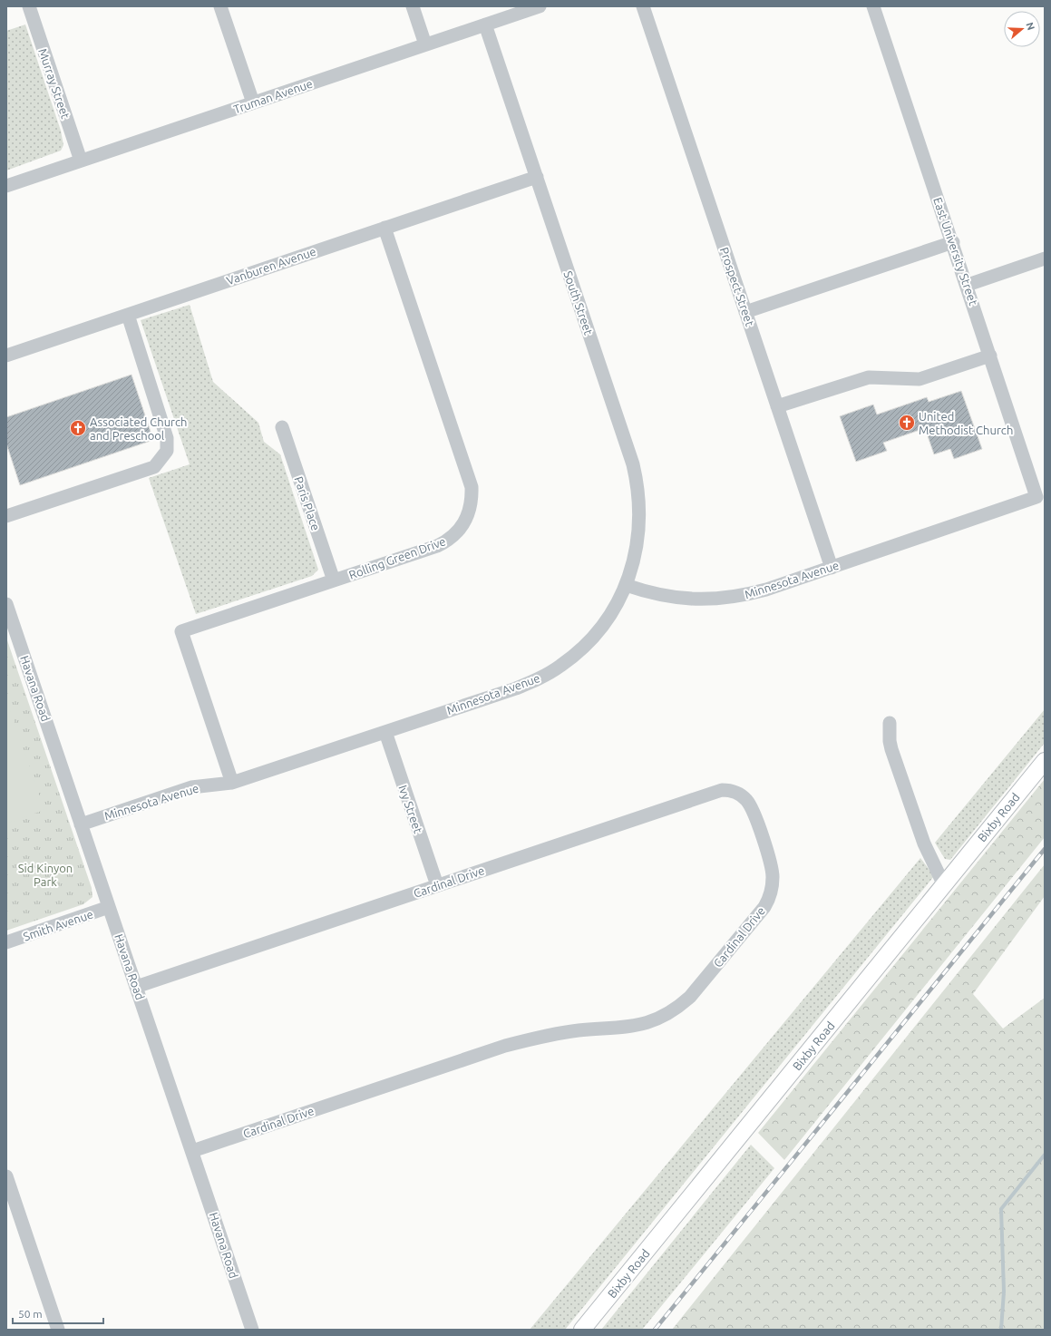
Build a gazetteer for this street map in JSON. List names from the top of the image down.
{
  "streets": {
    "main road": ["Bixby Road"],
    "street": [
      "Murray Street",
      "Truman Avenue",
      "East University Street",
      "Vanburen Avenue",
      "Prospect Street",
      "South Street",
      "Paris Place",
      "Rolling Green Drive",
      "Minnesota Avenue",
      "Havana Road",
      "Ivy Street",
      "Cardinal Drive",
      "Smith Avenue"
    ]
  },
  "crossings": [
    ["Murray Street", "Truman Avenue"],
    ["Truman Avenue", "South Street"],
    ["East University Street", "Minnesota Avenue"],
    ["Vanburen Avenue", "South Street"],
    ["Vanburen Avenue", "Rolling Green Drive"],
    ["Prospect Street", "Minnesota Avenue"],
    ["South Street", "Minnesota Avenue"],
    ["Paris Place", "Rolling Green Drive"],
    ["Rolling Green Drive", "Minnesota Avenue"],
    ["Minnesota Avenue", "Havana Road"],
    ["Minnesota Avenue", "Ivy Street"],
    ["Havana Road", "Cardinal Drive"],
    ["Havana Road", "Smith Avenue"],
    ["Ivy Street", "Cardinal Drive"]
  ],
  "parks": ["Sid Kinyon Park"],
  "places": {
    "church": ["United Methodist Church", "Associated Church and Preschool"]
  },
  "scale_bar": "50 m",
  "north": "right"
}
